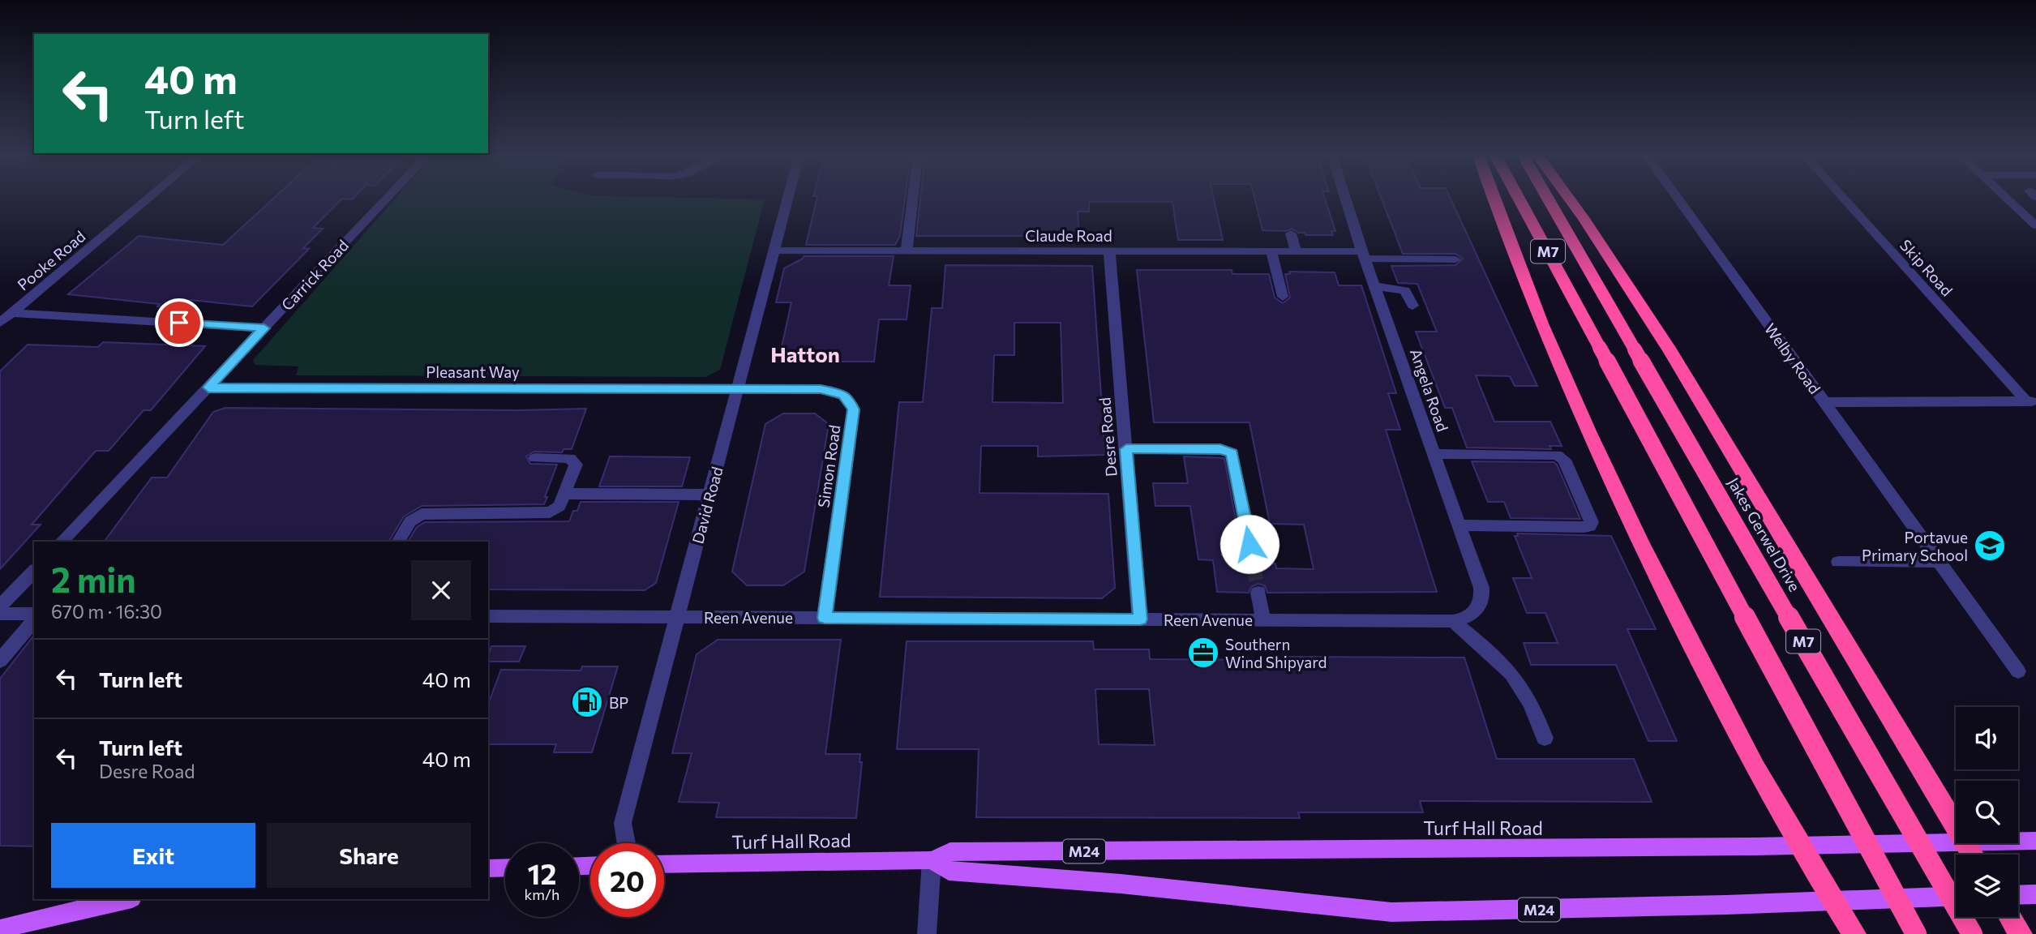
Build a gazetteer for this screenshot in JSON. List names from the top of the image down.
{
  "streets": {
    "highway": ["M7", "Jakes Gerwel Drive"],
    "main road": ["Turf Hall Road", "M24"],
    "street": [
      "Claude Road",
      "Pooke Road",
      "Skip Road",
      "Carrick Road",
      "Welby Road",
      "Pleasant Way",
      "Angela Road",
      "Desre Road",
      "Simon Road",
      "David Road",
      "Reen Avenue"
    ]
  },
  "crossings": [
    ["Claude Road", "Angela Road"],
    ["Claude Road", "Desre Road"],
    ["Claude Road", "David Road"],
    ["Carrick Road", "Pleasant Way"],
    ["Pleasant Way", "Simon Road"],
    ["Pleasant Way", "David Road"],
    ["Angela Road", "Reen Avenue"],
    ["Desre Road", "Reen Avenue"],
    ["Simon Road", "David Road"],
    ["Simon Road", "Reen Avenue"],
    ["David Road", "Reen Avenue"]
  ],
  "districts": ["Hatton"],
  "places": {
    "school or university": ["Portavue Primary School"],
    "office": ["Southern Wind Shipyard"],
    "fuel station": ["BP"]
  },
  "page": {
    "turn": ["40 m", "Turn left"],
    "heading": ["2 min", "670 m · 16:30"],
    "list": [
      {
        "name": "Turn left",
        "value": "40 m"
      },
      {
        "name": "Turn left",
        "note": "Desre Road",
        "value": "40 m"
      }
    ],
    "buttons": ["Exit", "Share"],
    "speed": "12 km/h",
    "limit": "20"
  }
}
